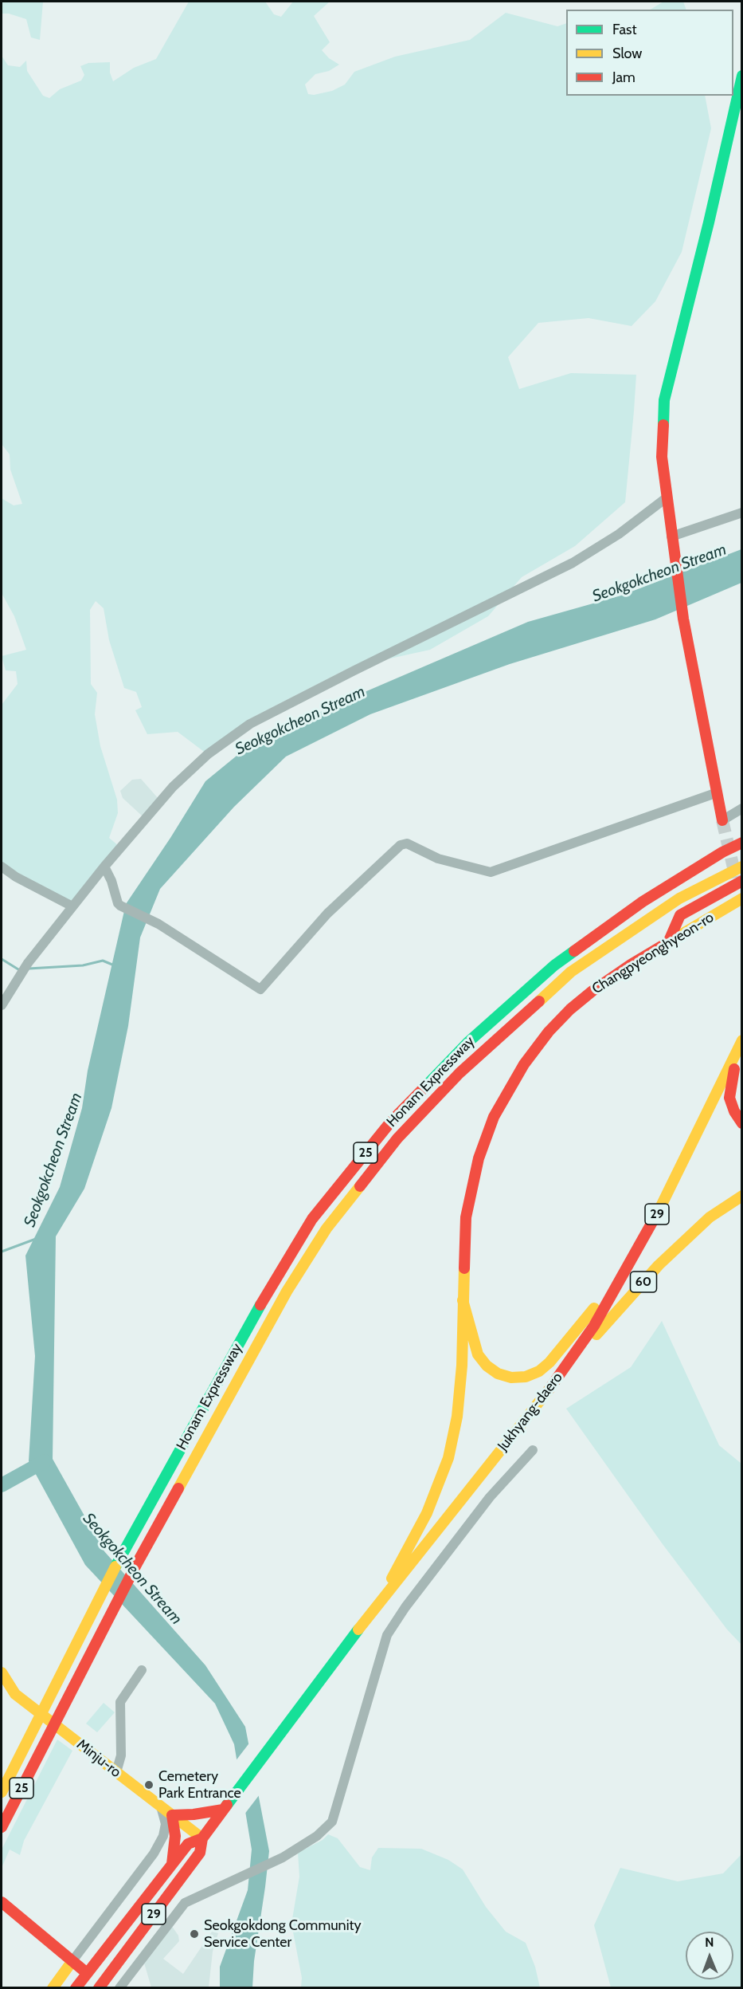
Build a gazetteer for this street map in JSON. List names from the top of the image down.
{
  "streets": {
    "main road": [
      "Changpyeonghyeon-ro",
      "Honam Expressway",
      "25",
      "29",
      "60",
      "Jukhyang-daero",
      "Minju-ro"
    ]
  },
  "crossings": [
    ["Changpyeonghyeon-ro", "Jukhyang-daero"],
    ["29", "Jukhyang-daero"],
    ["29", "Minju-ro"],
    ["60", "Jukhyang-daero"]
  ],
  "water": ["Seokgokcheon Stream"],
  "places": ["Cemetery Park Entrance", "Seokgokdong Community Service Center"],
  "legend": ["Fast", "Slow", "Jam"],
  "north": "top"
}
